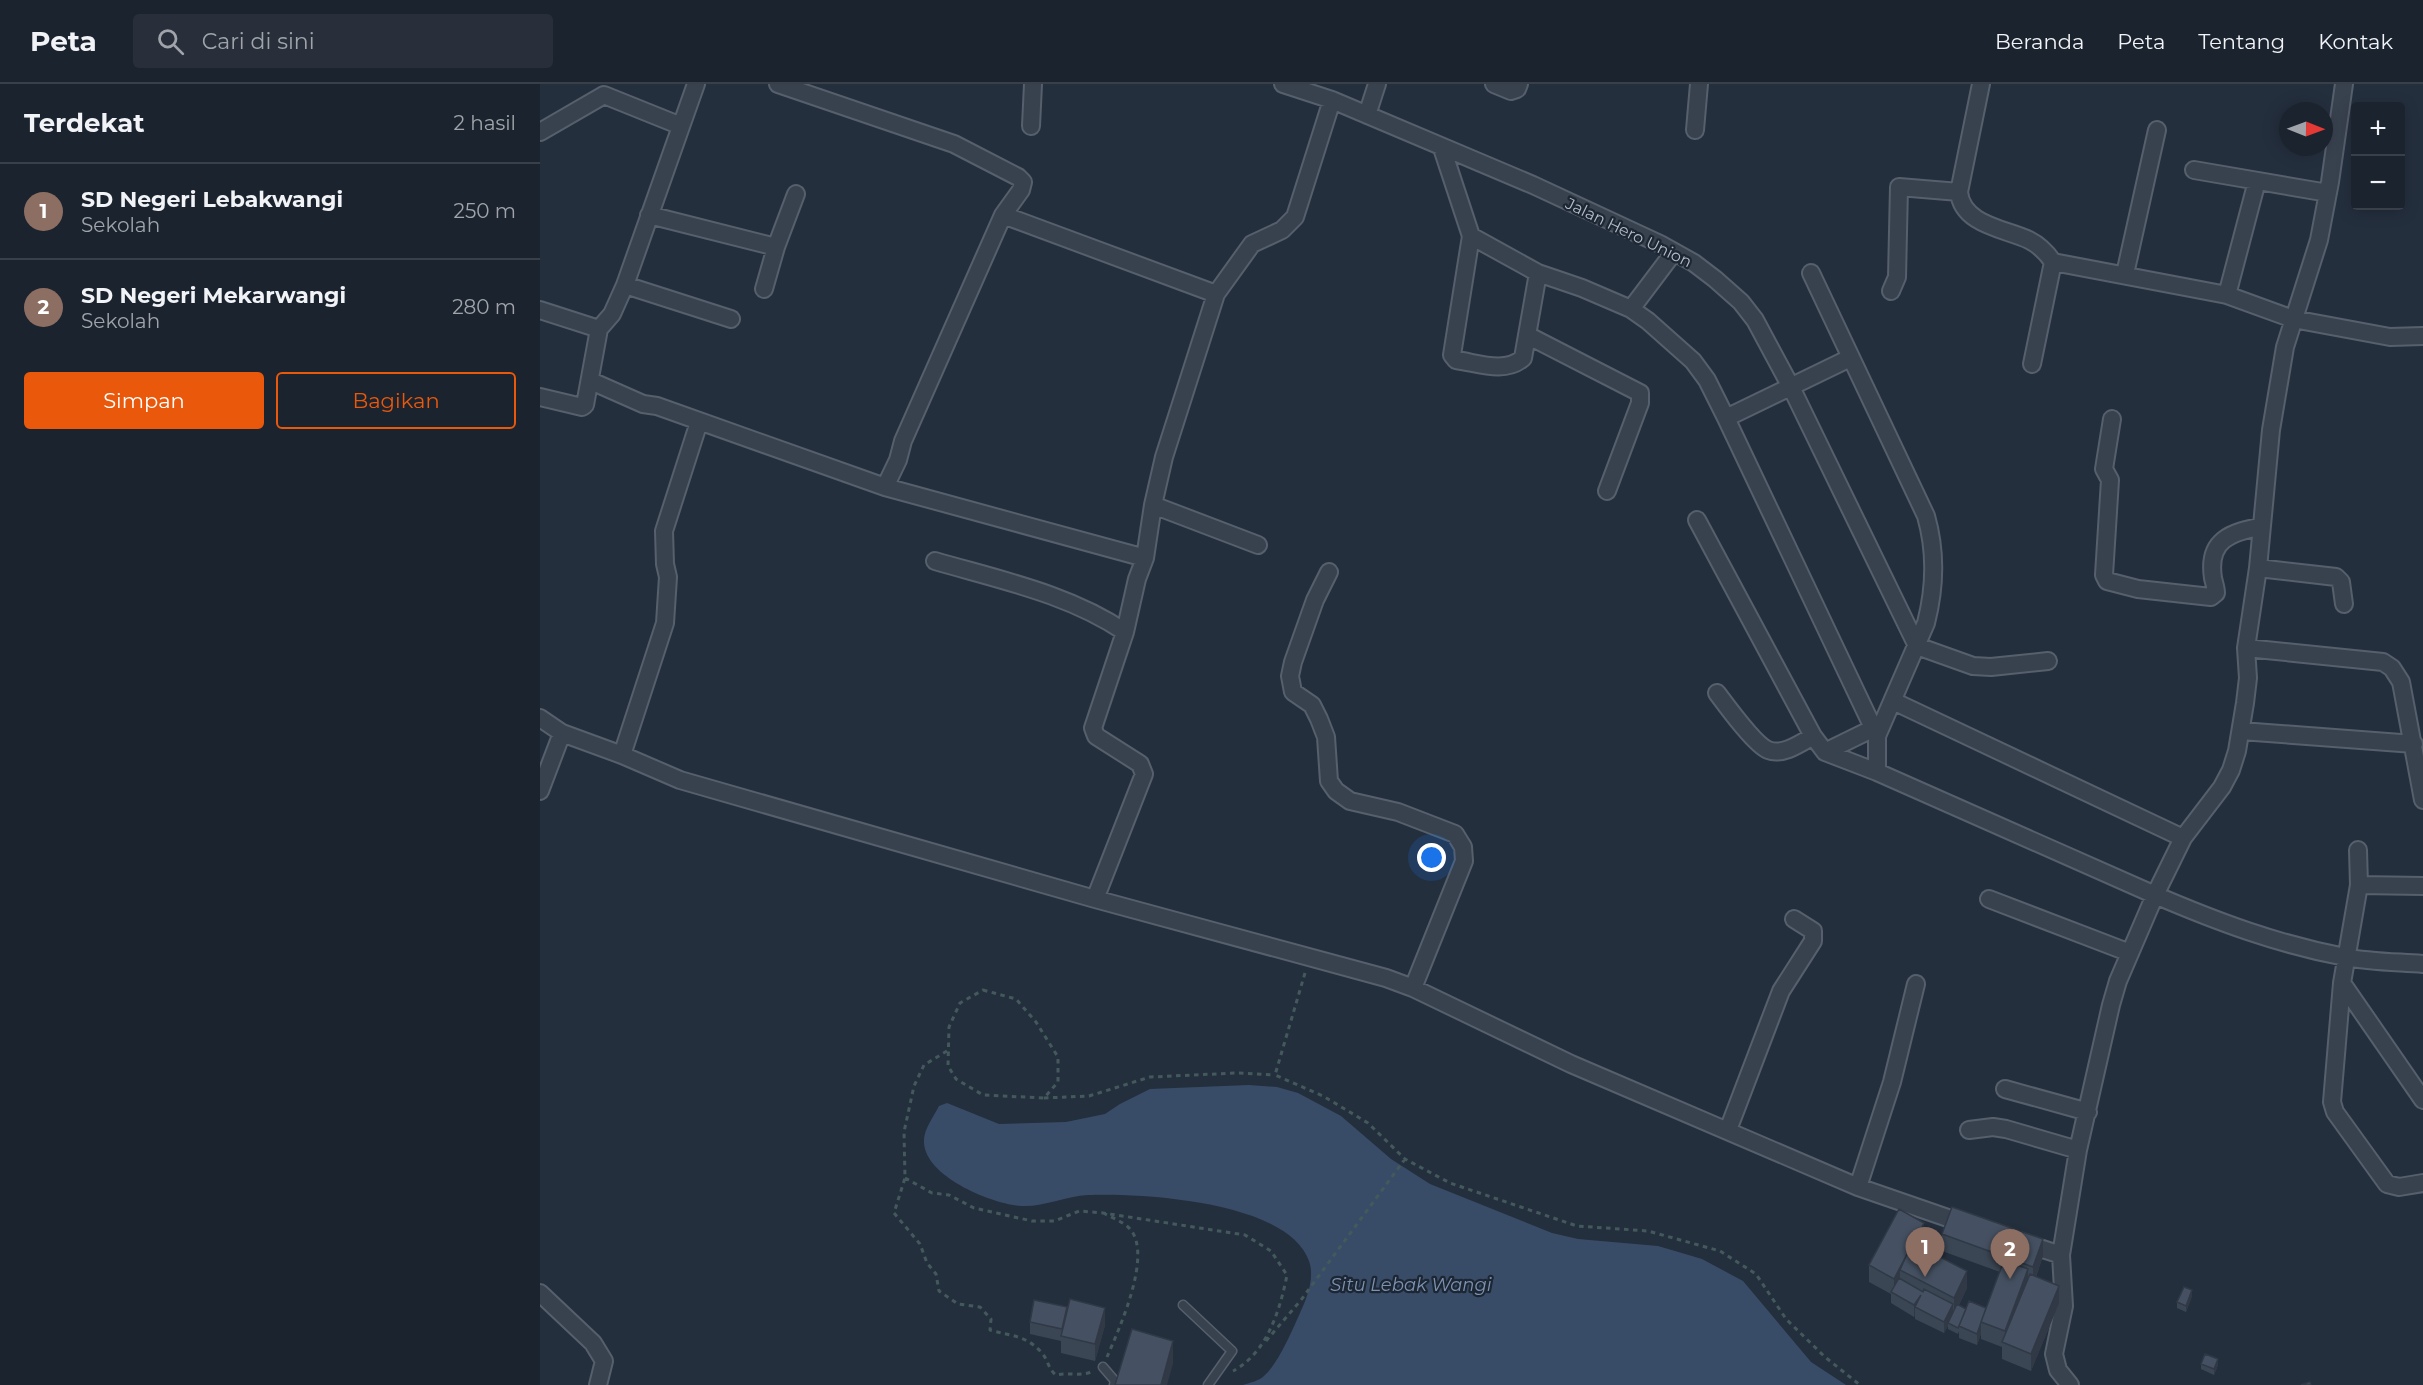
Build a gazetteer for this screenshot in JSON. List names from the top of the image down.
{
  "streets": {
    "street": ["Jalan Hero Union"]
  },
  "water": ["Situ Lebak Wangi"],
  "north": "right",
  "page": {
    "header": "Peta",
    "search": "Cari di sini",
    "nav": [
      "Beranda",
      "Peta",
      "Tentang",
      "Kontak"
    ],
    "heading": ["Terdekat", "2 hasil"],
    "map_buttons": ["+", "−"],
    "list": [
      {
        "mark": "1",
        "name": "SD Negeri Lebakwangi",
        "note": "Sekolah",
        "value": "250 m"
      },
      {
        "mark": "2",
        "name": "SD Negeri Mekarwangi",
        "note": "Sekolah",
        "value": "280 m"
      }
    ],
    "buttons": ["Simpan", "Bagikan"],
    "pins": ["1", "2"]
  }
}
